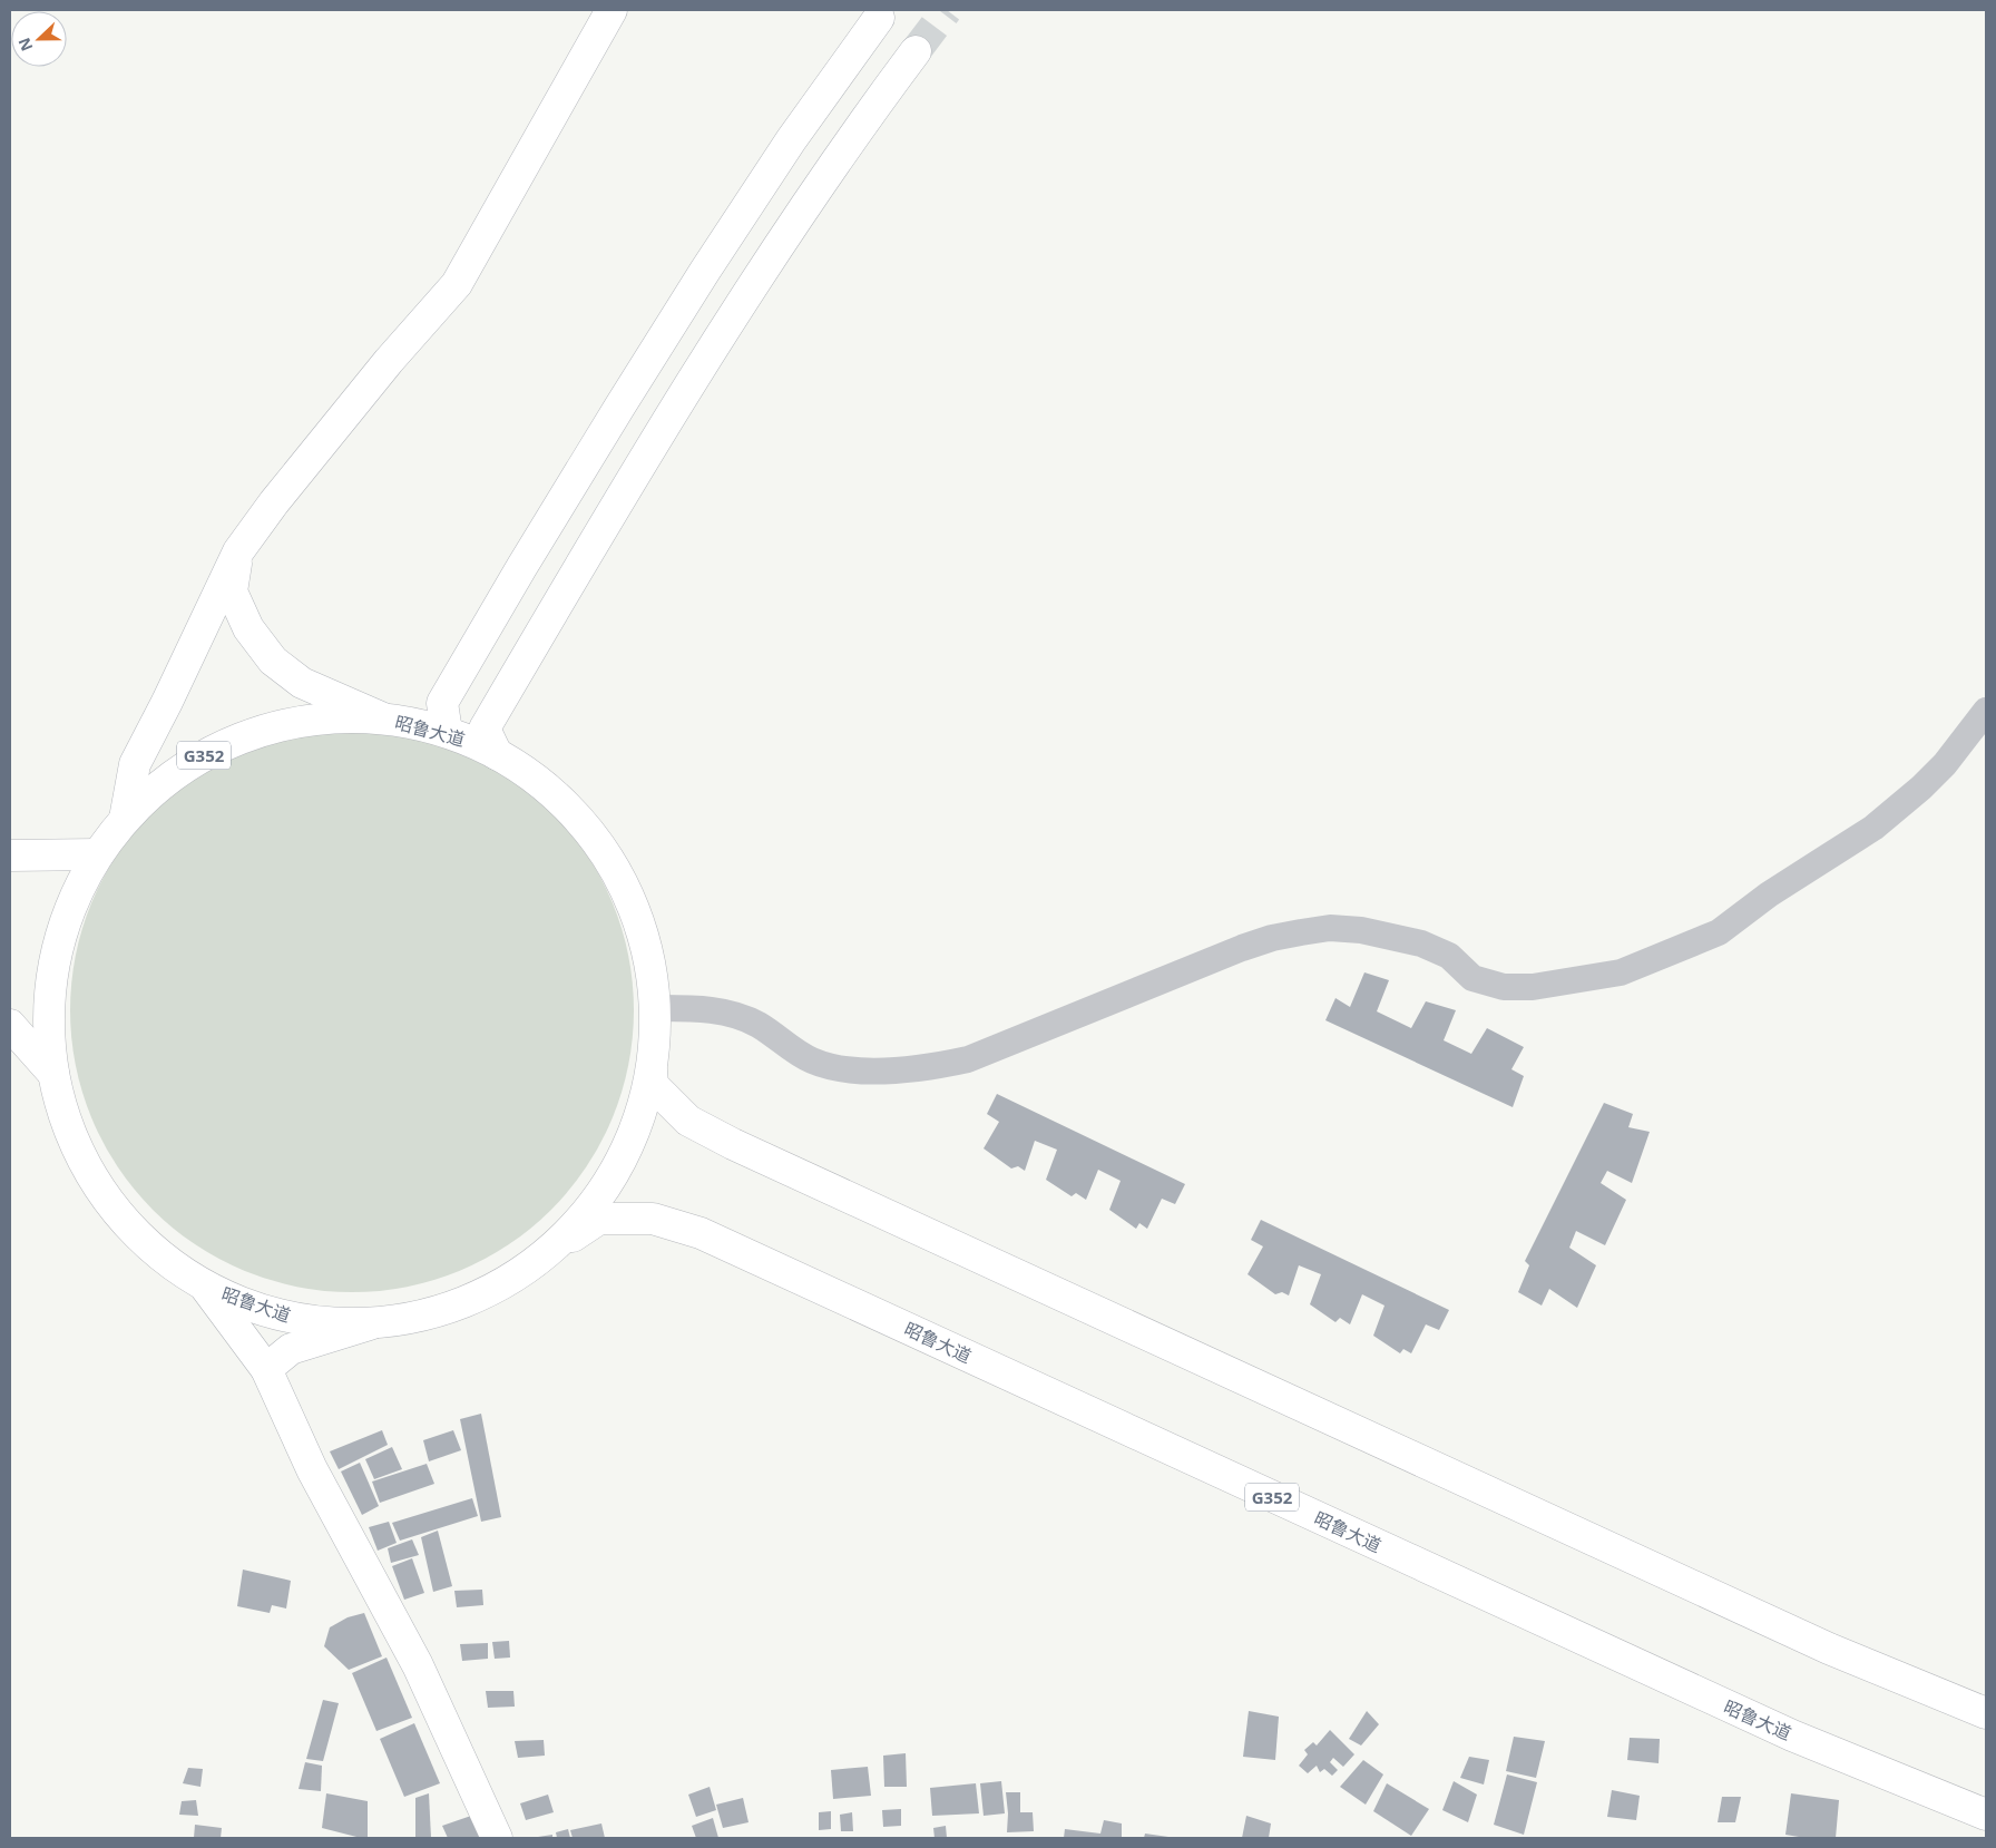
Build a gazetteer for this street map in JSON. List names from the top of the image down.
{
  "streets": {
    "main road": ["昭鲁大道", "G352"]
  },
  "north": "left"
}
